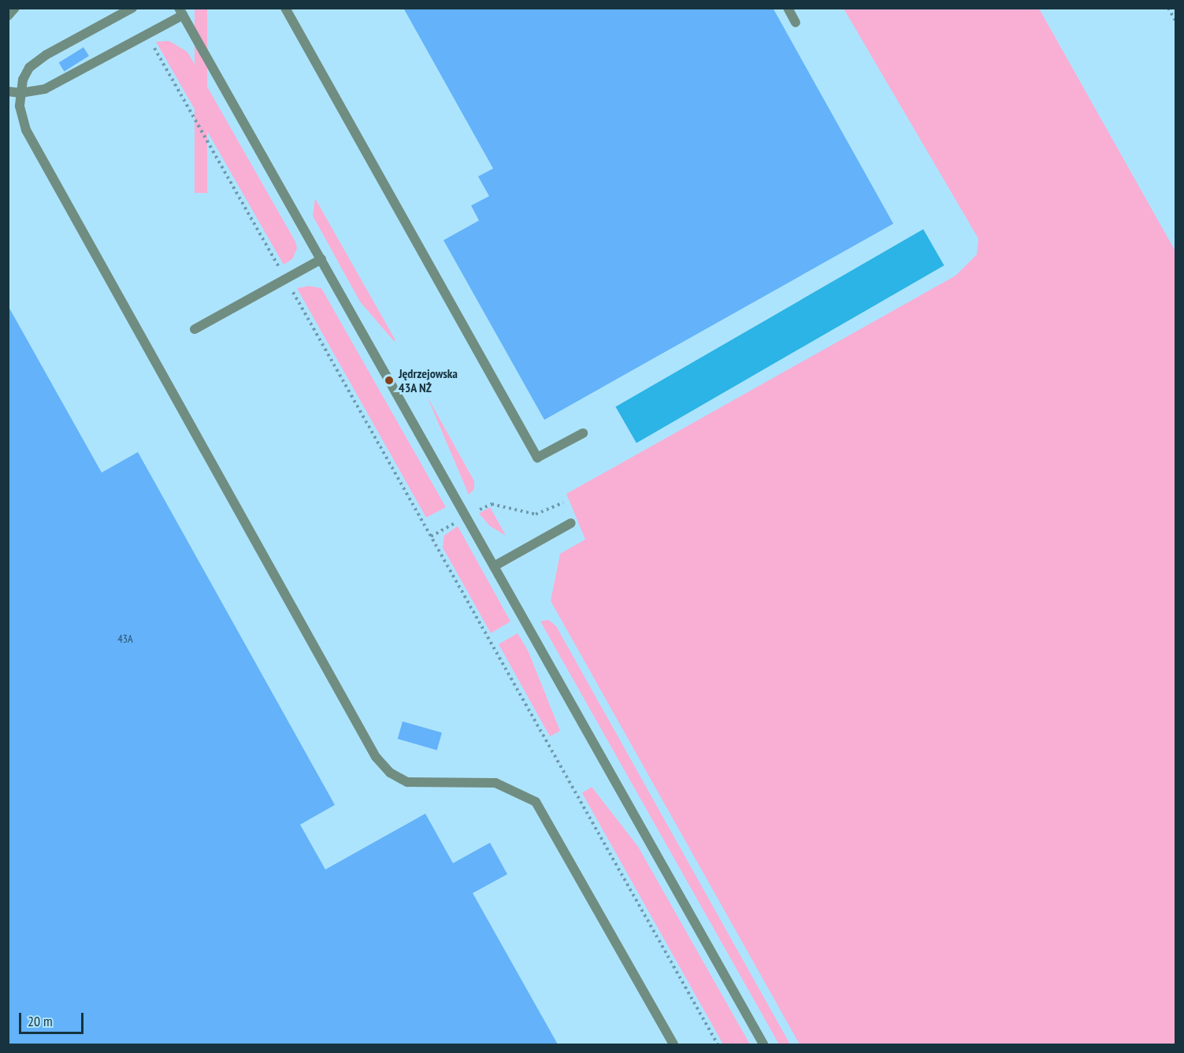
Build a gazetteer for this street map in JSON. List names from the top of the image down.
{
  "places": ["Jędrzejowska 43A NŻ"],
  "house_numbers": ["43A"],
  "scale_bar": "20 m"
}
